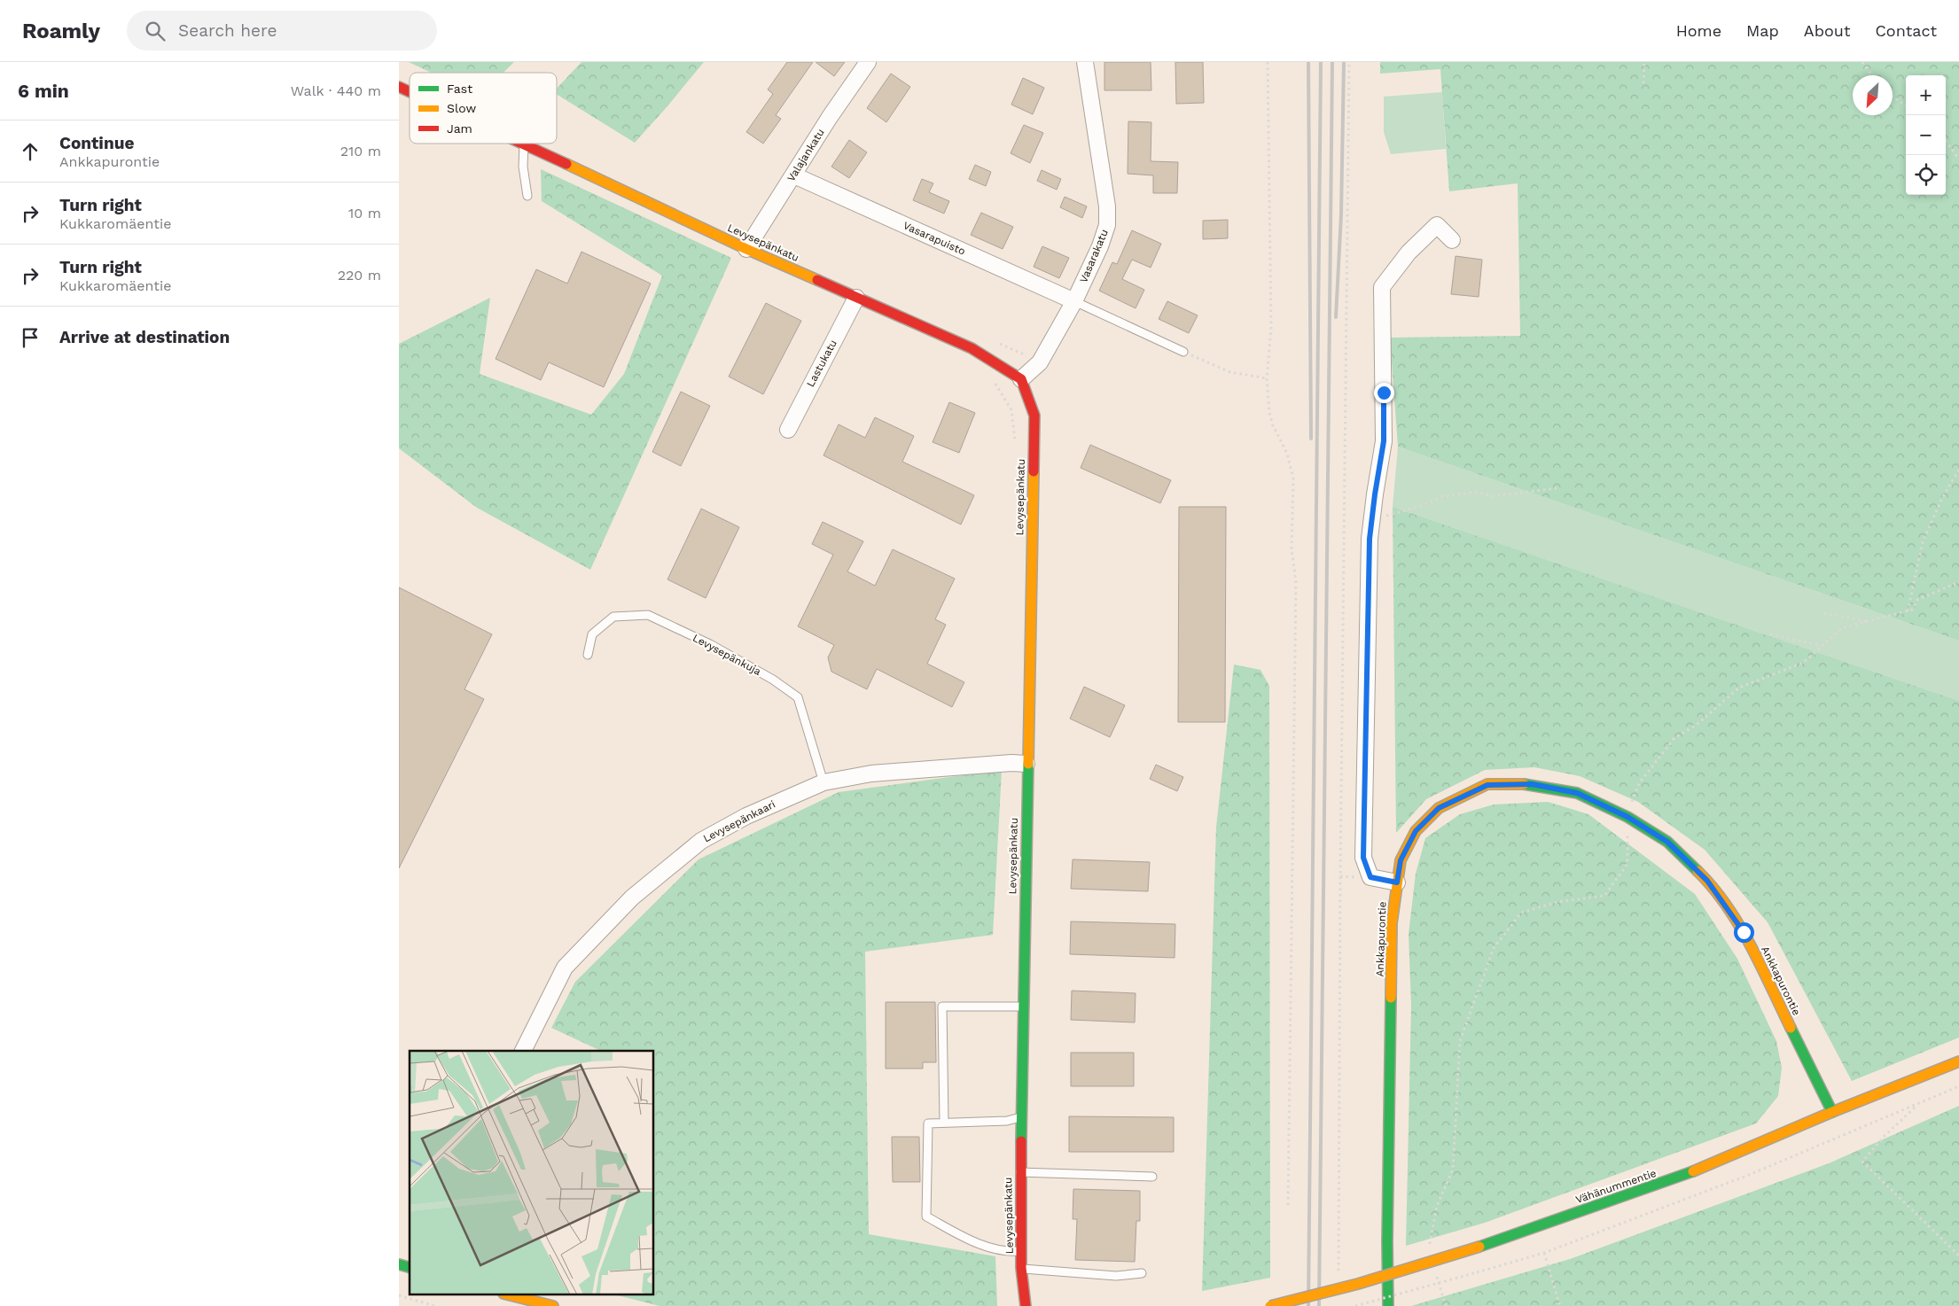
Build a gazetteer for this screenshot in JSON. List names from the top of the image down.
{
  "streets": {
    "street": [
      "Valajankatu",
      "Vasarapuisto",
      "Levysepänkatu",
      "Vasarakatu",
      "Lastukatu",
      "Levysepänkaari",
      "Ankkapurontie",
      "Vähänummentie"
    ],
    "lane": ["Levysepänkuja"]
  },
  "crossings": [
    ["Valajankatu", "Vasarapuisto"],
    ["Valajankatu", "Levysepänkatu"],
    ["Vasarapuisto", "Vasarakatu"],
    ["Levysepänkatu", "Vasarakatu"],
    ["Levysepänkatu", "Lastukatu"],
    ["Levysepänkatu", "Levysepänkaari"],
    ["Levysepänkuja", "Levysepänkaari"],
    ["Ankkapurontie", "Vähänummentie"]
  ],
  "legend": ["Fast", "Slow", "Jam"],
  "north": "bottom left",
  "page": {
    "header": "Roamly",
    "search": "Search here",
    "nav": [
      "Home",
      "Map",
      "About",
      "Contact"
    ],
    "heading": ["6 min", "Walk · 440 m"],
    "map_buttons": ["+", "−"],
    "list": [
      ["Continue", "Ankkapurontie", "210 m"],
      ["Turn right", "Kukkaromäentie", "10 m"],
      ["Turn right", "Kukkaromäentie", "220 m"],
      "Arrive at destination"
    ]
  }
}
